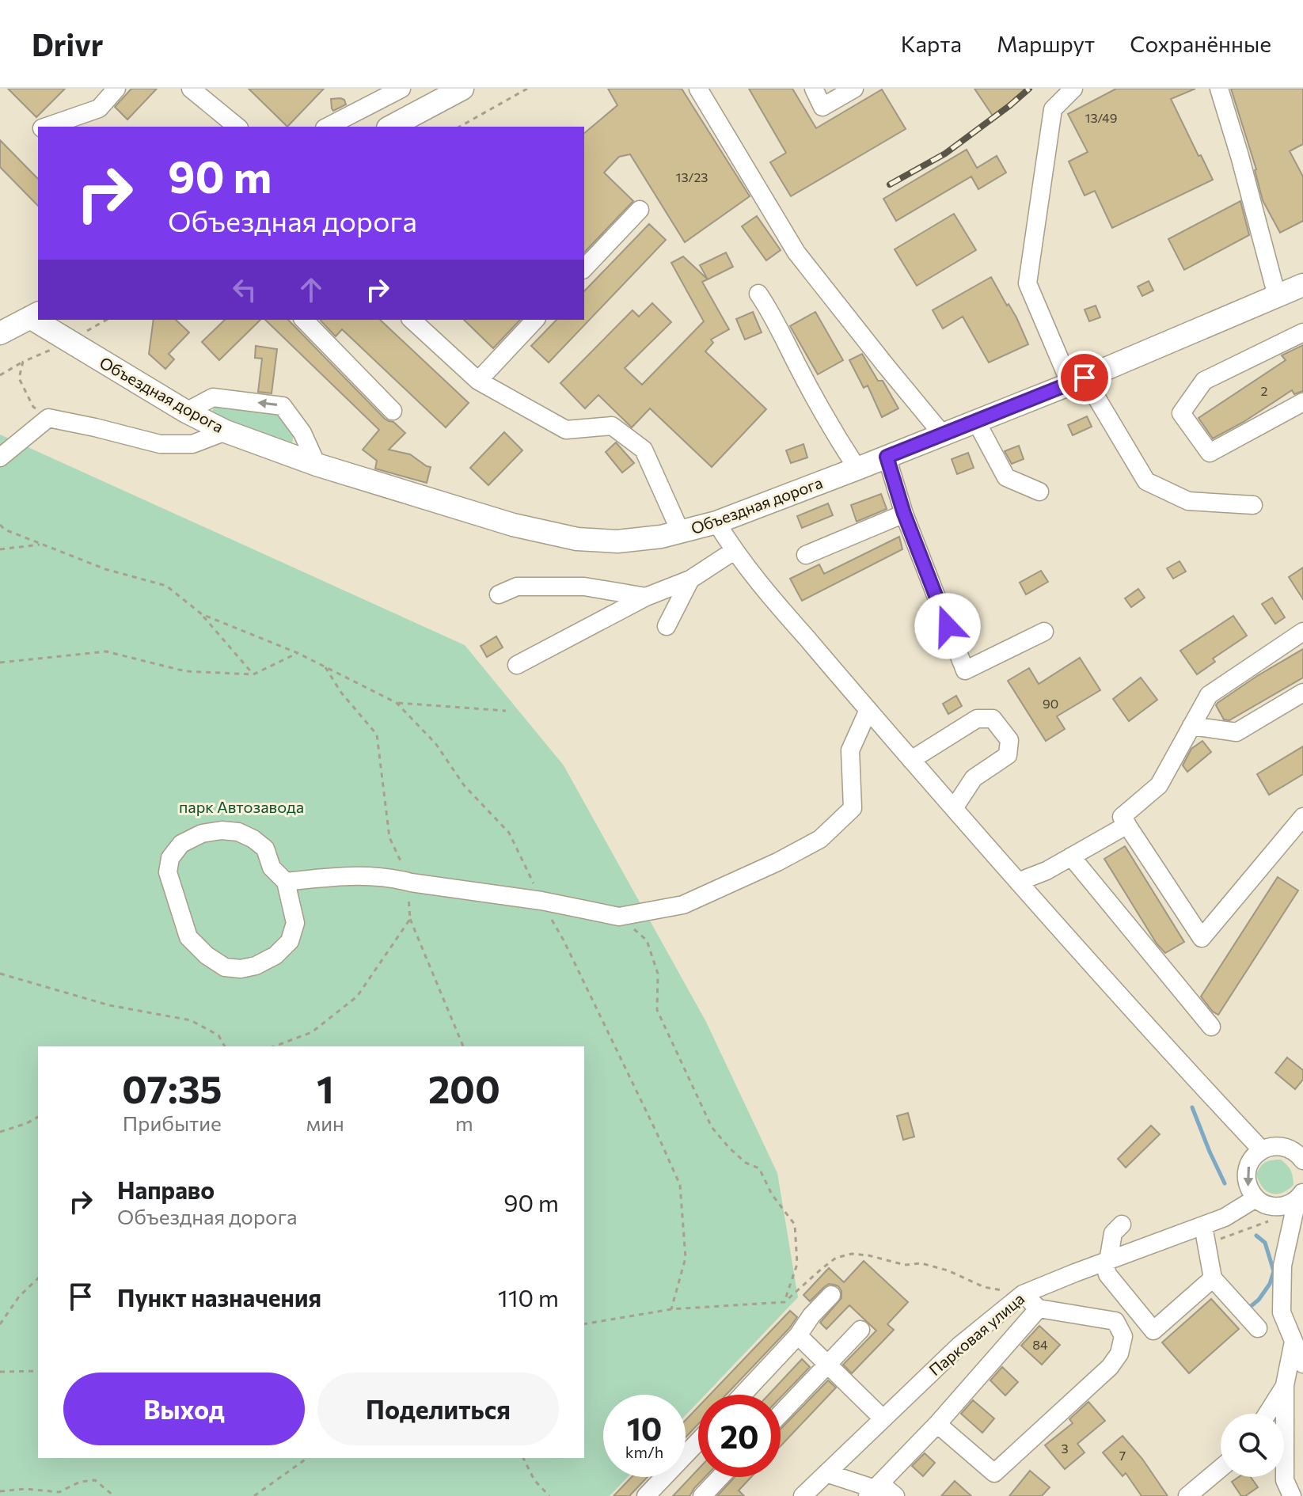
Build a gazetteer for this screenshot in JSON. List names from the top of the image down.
{
  "streets": {
    "main road": ["Объездная дорога"],
    "street": ["Парковая улица"]
  },
  "parks": ["парк Автозавода"],
  "house_numbers": [
    "13/49",
    "13/23",
    "2",
    "90",
    "84",
    "3",
    "7"
  ],
  "page": {
    "header": "Drivr",
    "nav": ["Карта", "Маршрут", "Сохранённые"],
    "turn": ["90 m", "Объездная дорога"],
    "eta": [
      "07:35",
      "Прибытие",
      "1",
      "мин",
      "200",
      "m"
    ],
    "list": [
      {
        "name": "Направо",
        "note": "Объездная дорога",
        "value": "90 m"
      },
      {
        "name": "Пункт назначения",
        "value": "110 m"
      }
    ],
    "buttons": ["Выход", "Поделиться"],
    "speed": "10 km/h",
    "limit": "20"
  }
}
